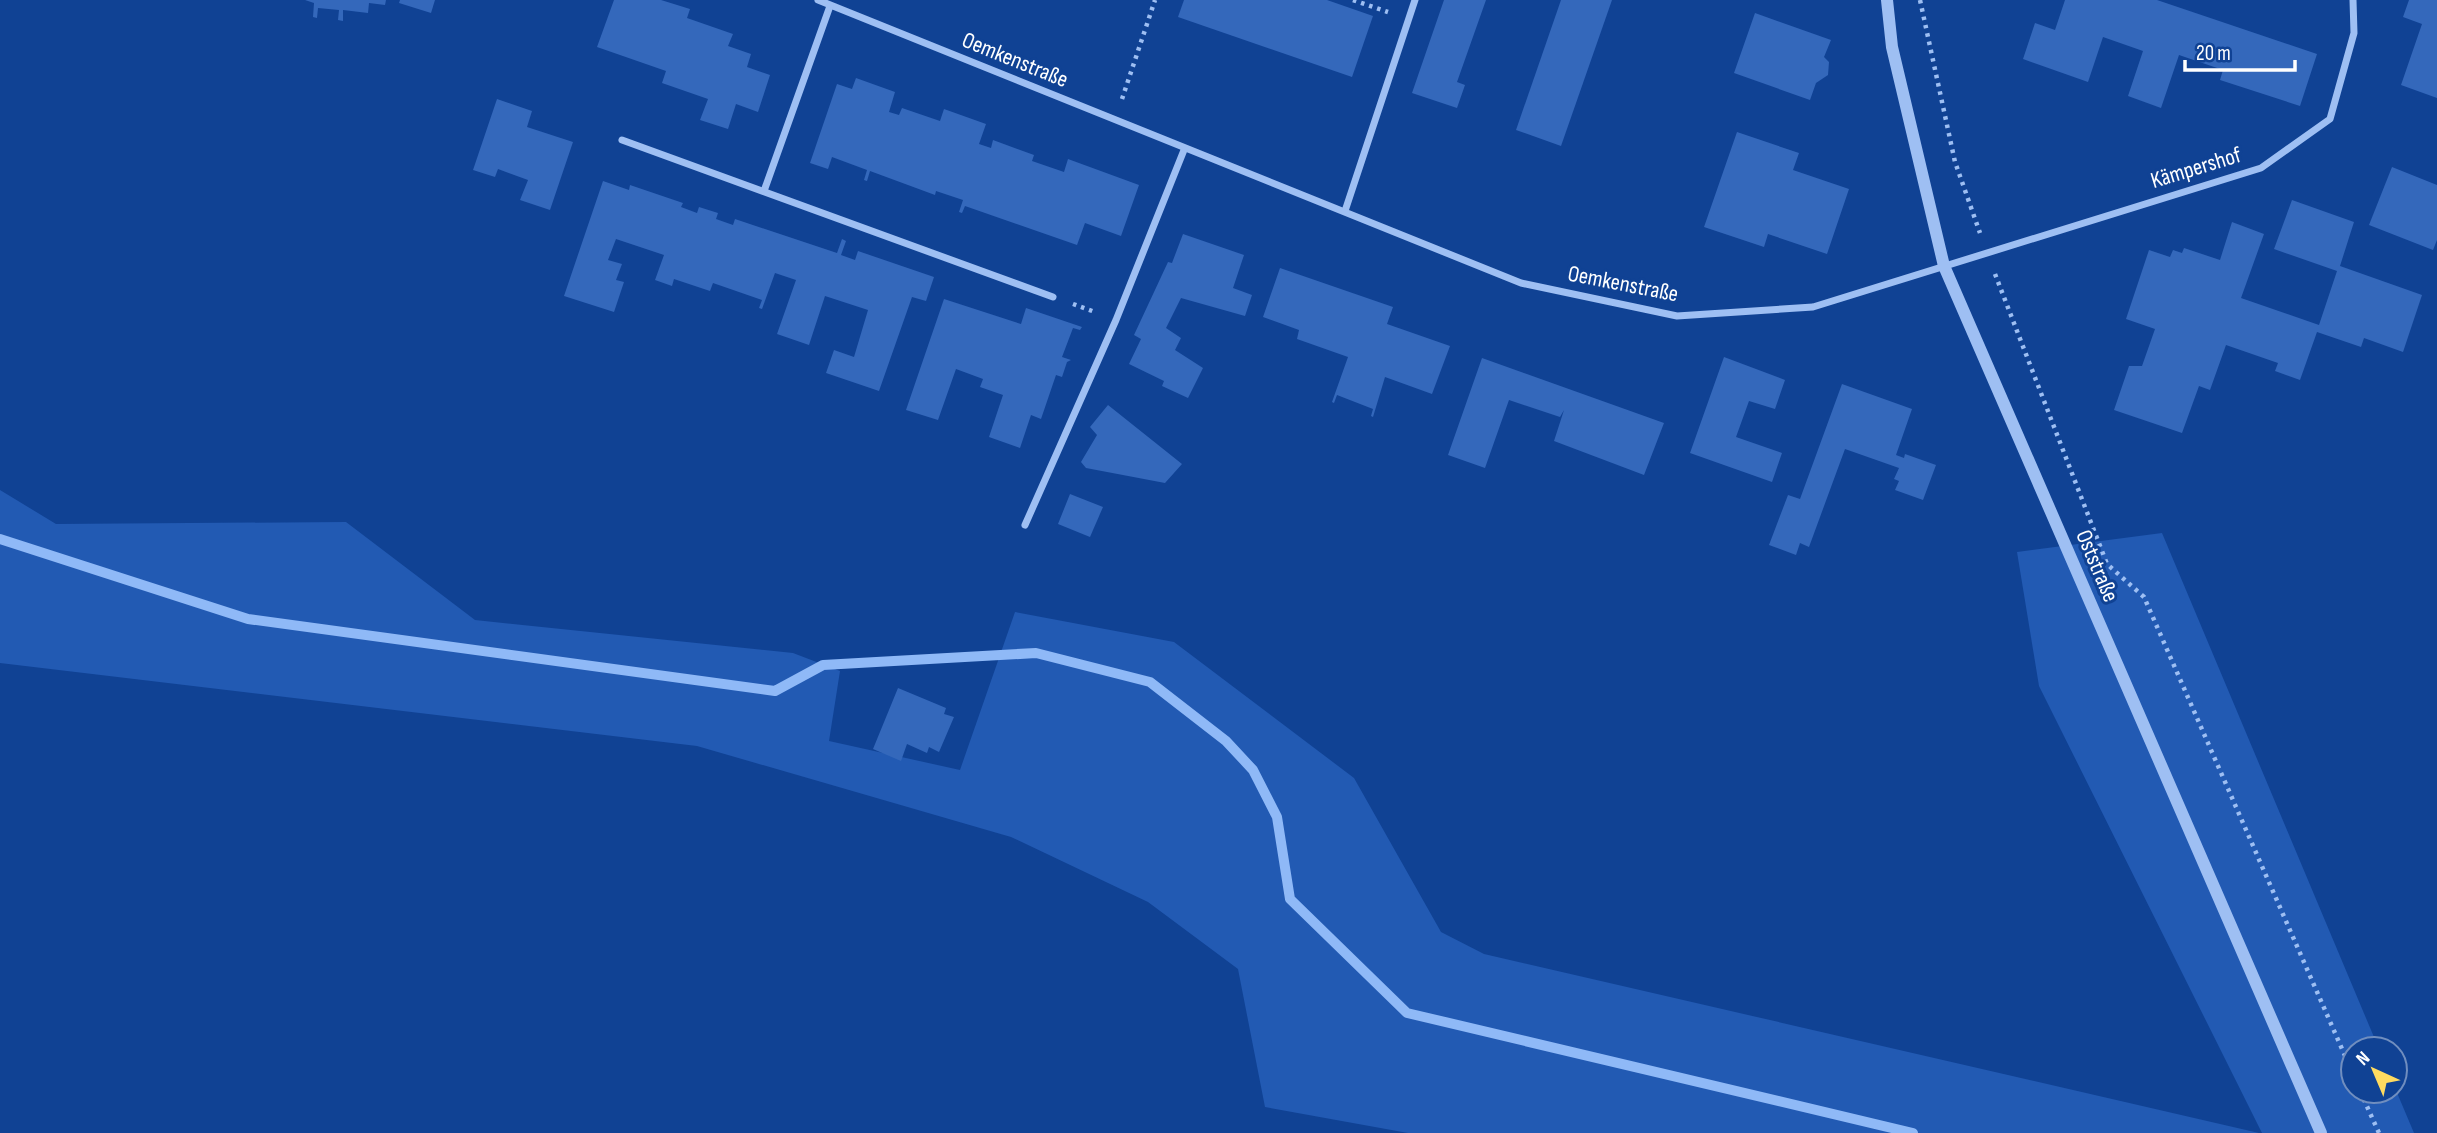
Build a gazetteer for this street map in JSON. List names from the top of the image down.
{
  "streets": {
    "street": ["Oemkenstraße", "Kämpershof", "Oststraße"]
  },
  "crossings": [
    ["Oemkenstraße", "Kämpershof"],
    ["Oemkenstraße", "Oststraße"],
    ["Kämpershof", "Oststraße"]
  ],
  "scale_bar": "20 m",
  "north": "top left"
}
